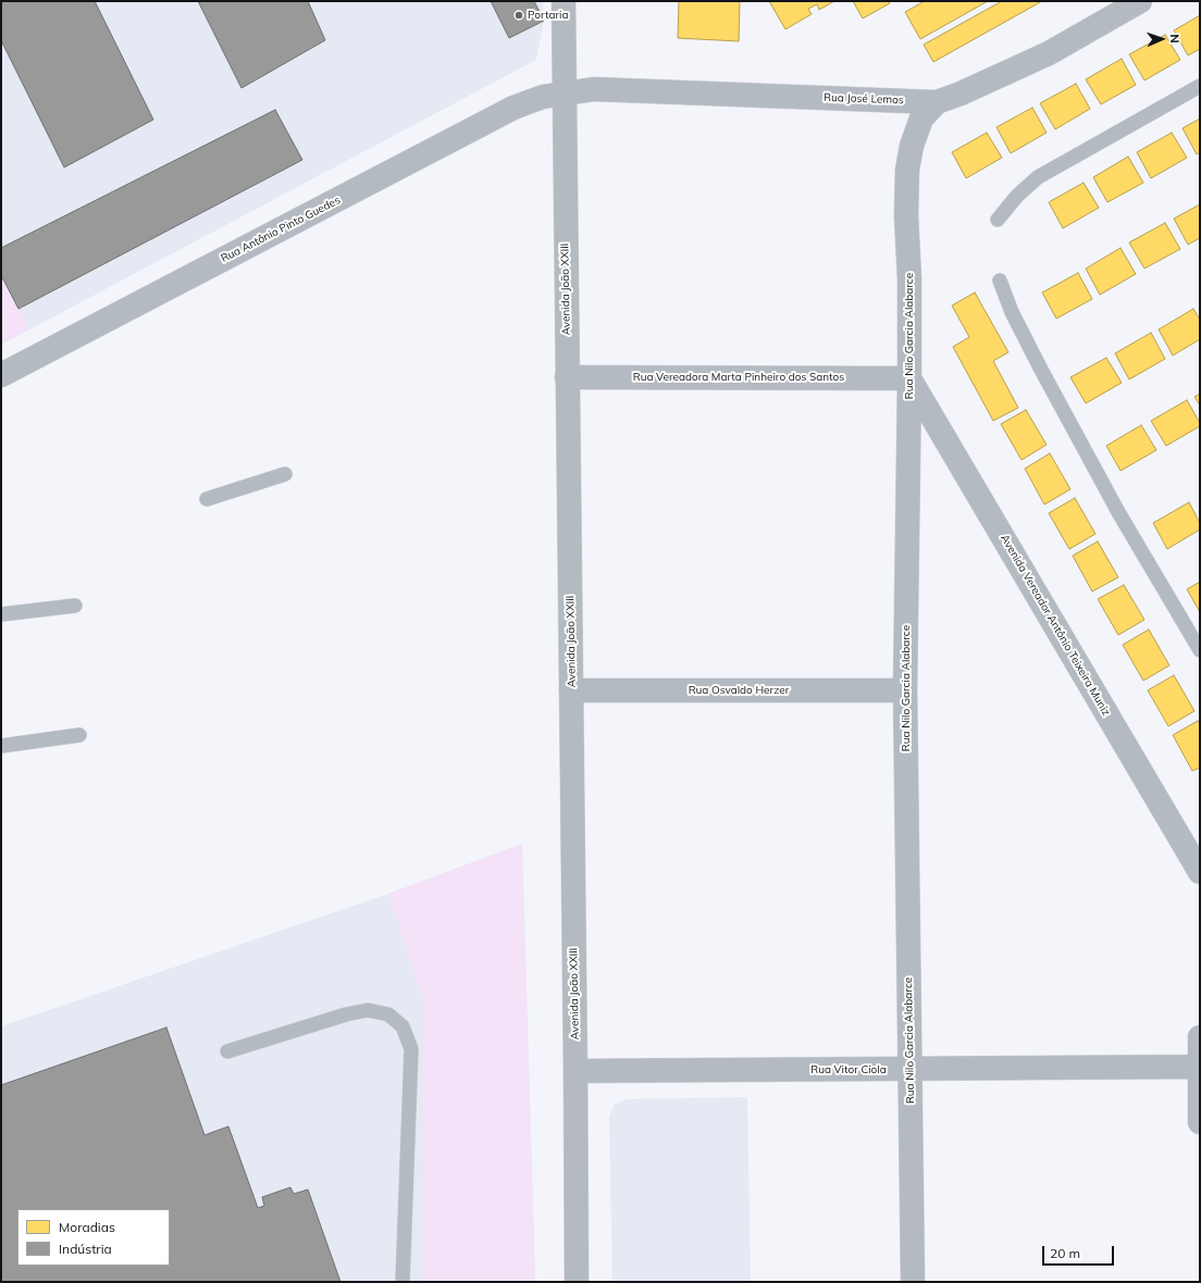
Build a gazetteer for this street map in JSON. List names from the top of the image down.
{
  "streets": {
    "main road": ["Avenida João XXIII"],
    "street": [
      "Rua José Lemos",
      "Rua Antônio Pinto Guedes",
      "Rua Nilo Garcia Alabarce",
      "Rua Vereadora Marta Pinheiro dos Santos",
      "Avenida Vereador Antônio Teixeira Muniz",
      "Rua Osvaldo Herzer",
      "Rua Vitor Ciola"
    ]
  },
  "crossings": [
    ["Rua José Lemos", "Rua Antônio Pinto Guedes"],
    ["Rua José Lemos", "Avenida João XXIII"],
    ["Rua José Lemos", "Rua Nilo Garcia Alabarce"],
    ["Rua Antônio Pinto Guedes", "Avenida João XXIII"],
    ["Avenida João XXIII", "Rua Vereadora Marta Pinheiro dos Santos"],
    ["Avenida João XXIII", "Rua Osvaldo Herzer"],
    ["Avenida João XXIII", "Rua Vitor Ciola"],
    ["Rua Nilo Garcia Alabarce", "Rua Vereadora Marta Pinheiro dos Santos"],
    ["Rua Nilo Garcia Alabarce", "Avenida Vereador Antônio Teixeira Muniz"],
    ["Rua Nilo Garcia Alabarce", "Rua Osvaldo Herzer"],
    ["Rua Nilo Garcia Alabarce", "Rua Vitor Ciola"],
    ["Rua Vereadora Marta Pinheiro dos Santos", "Avenida Vereador Antônio Teixeira Muniz"]
  ],
  "places": ["Portaria"],
  "legend": ["Moradias", "Indústria"],
  "scale_bar": "20 m",
  "north": "right"
}
